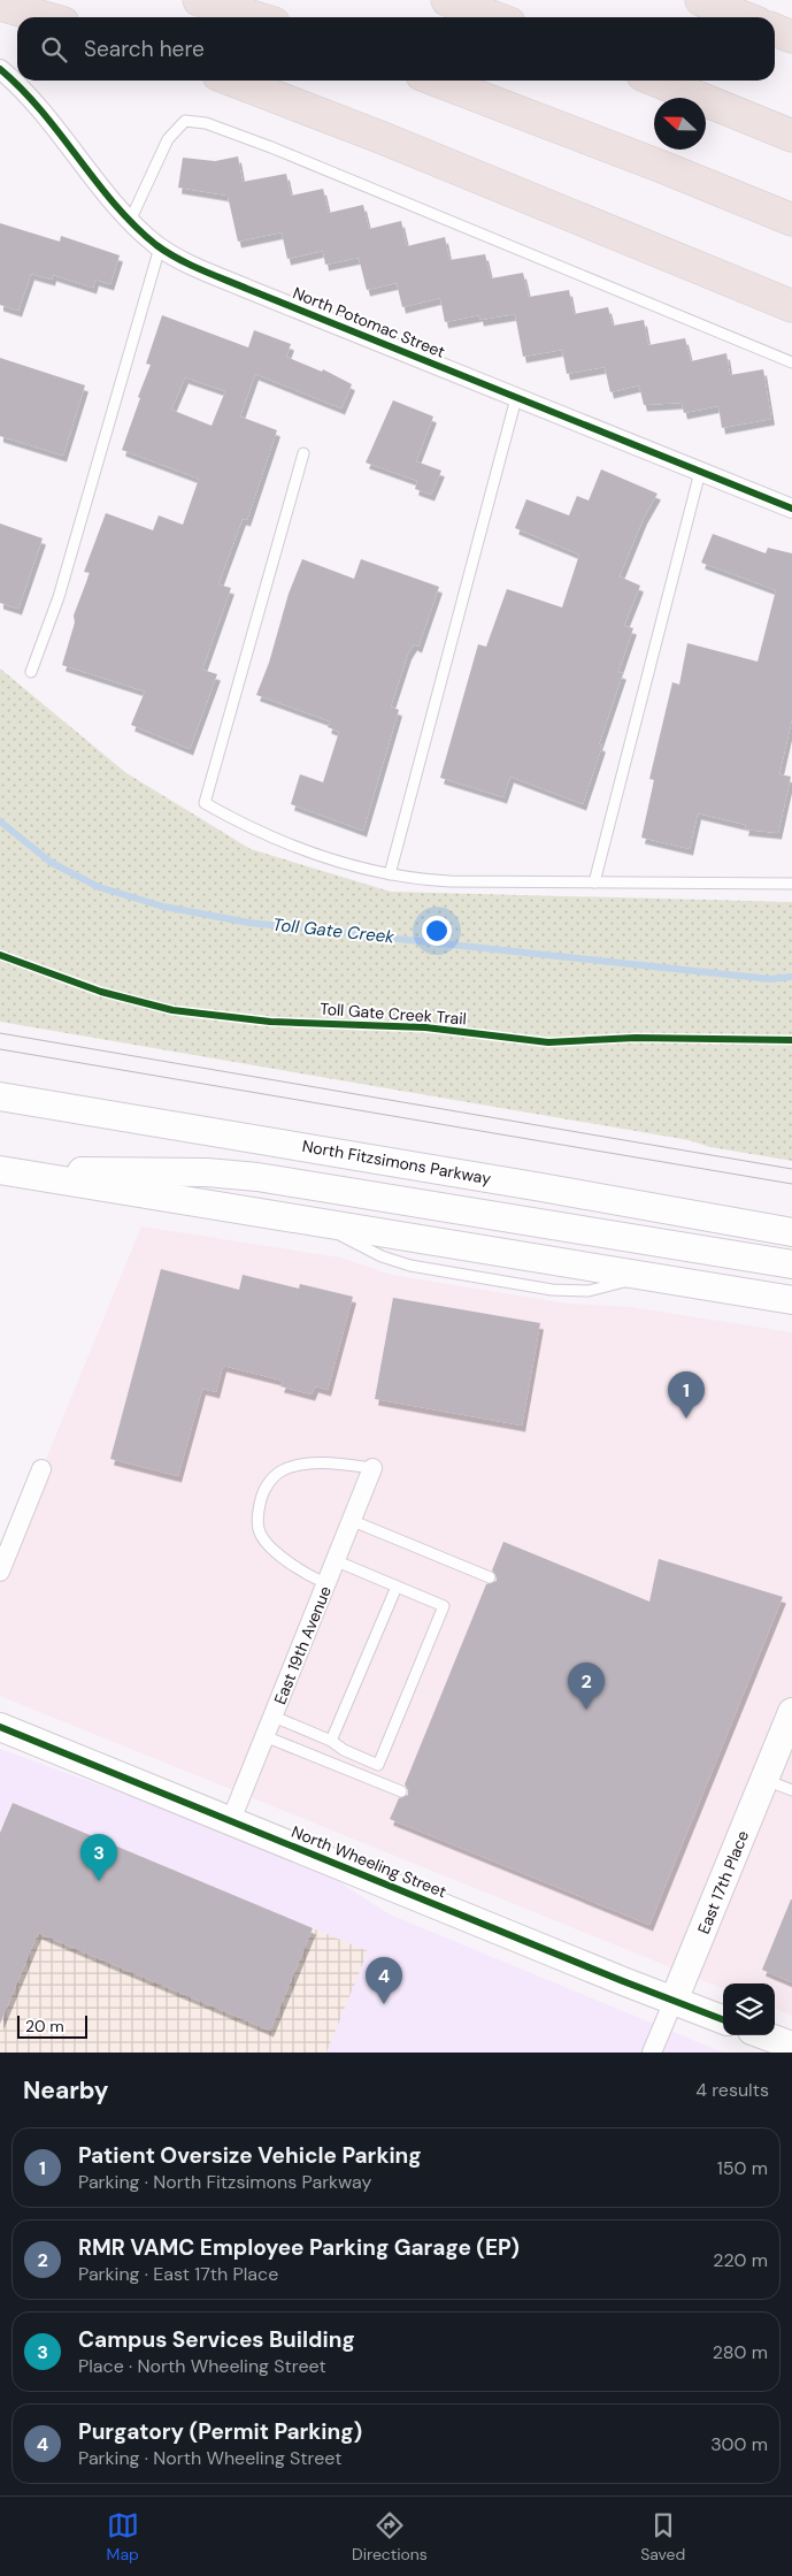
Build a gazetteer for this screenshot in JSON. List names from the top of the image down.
{
  "streets": {
    "main road": ["North Fitzsimons Parkway", "North Wheeling Street", "East 17th Place"],
    "street": ["North Potomac Street", "East 19th Avenue"],
    "cycle path": ["Toll Gate Creek Trail"]
  },
  "crossings": [
    ["East 19th Avenue", "North Wheeling Street"],
    ["North Wheeling Street", "East 17th Place"]
  ],
  "water": ["Toll Gate Creek"],
  "scale_bar": "20 m",
  "north": "left",
  "page": {
    "search": "Search here",
    "pins": [
      "1",
      "2",
      "3",
      "4"
    ],
    "scale": "20 m",
    "heading": ["Nearby", "4 results"],
    "list": [
      {
        "mark": "1",
        "name": "Patient Oversize Vehicle Parking",
        "note": "Parking · North Fitzsimons Parkway",
        "value": "150 m"
      },
      {
        "mark": "2",
        "name": "RMR VAMC Employee Parking Garage (EP)",
        "note": "Parking · East 17th Place",
        "value": "220 m"
      },
      {
        "mark": "3",
        "name": "Campus Services Building",
        "note": "Place · North Wheeling Street",
        "value": "280 m"
      },
      {
        "mark": "4",
        "name": "Purgatory (Permit Parking)",
        "note": "Parking · North Wheeling Street",
        "value": "300 m"
      }
    ],
    "nav": ["Map", "Directions", "Saved"]
  }
}
